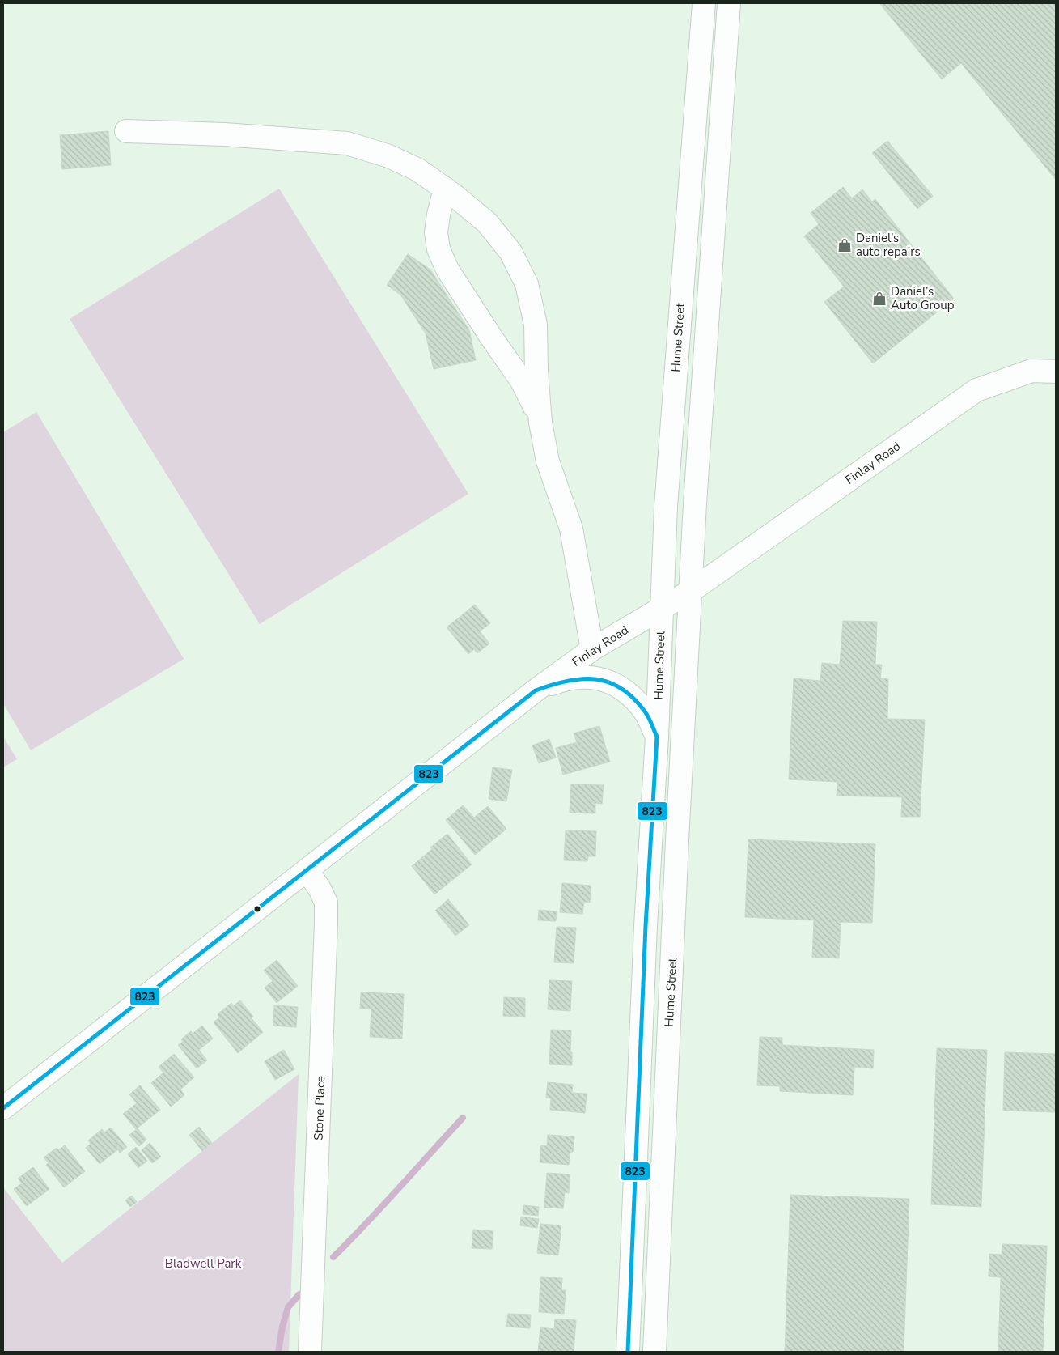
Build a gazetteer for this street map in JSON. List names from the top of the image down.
{
  "streets": {
    "main road": ["Hume Street", "Finlay Road", "Stone Place"]
  },
  "crossings": [
    ["Hume Street", "Finlay Road"],
    ["Finlay Road", "Stone Place"]
  ],
  "parks": ["Bladwell Park"],
  "places": {
    "shop": ["Daniel’s auto repairs", "Daniel’s Auto Group"]
  },
  "lines": ["transit line 823"]
}
